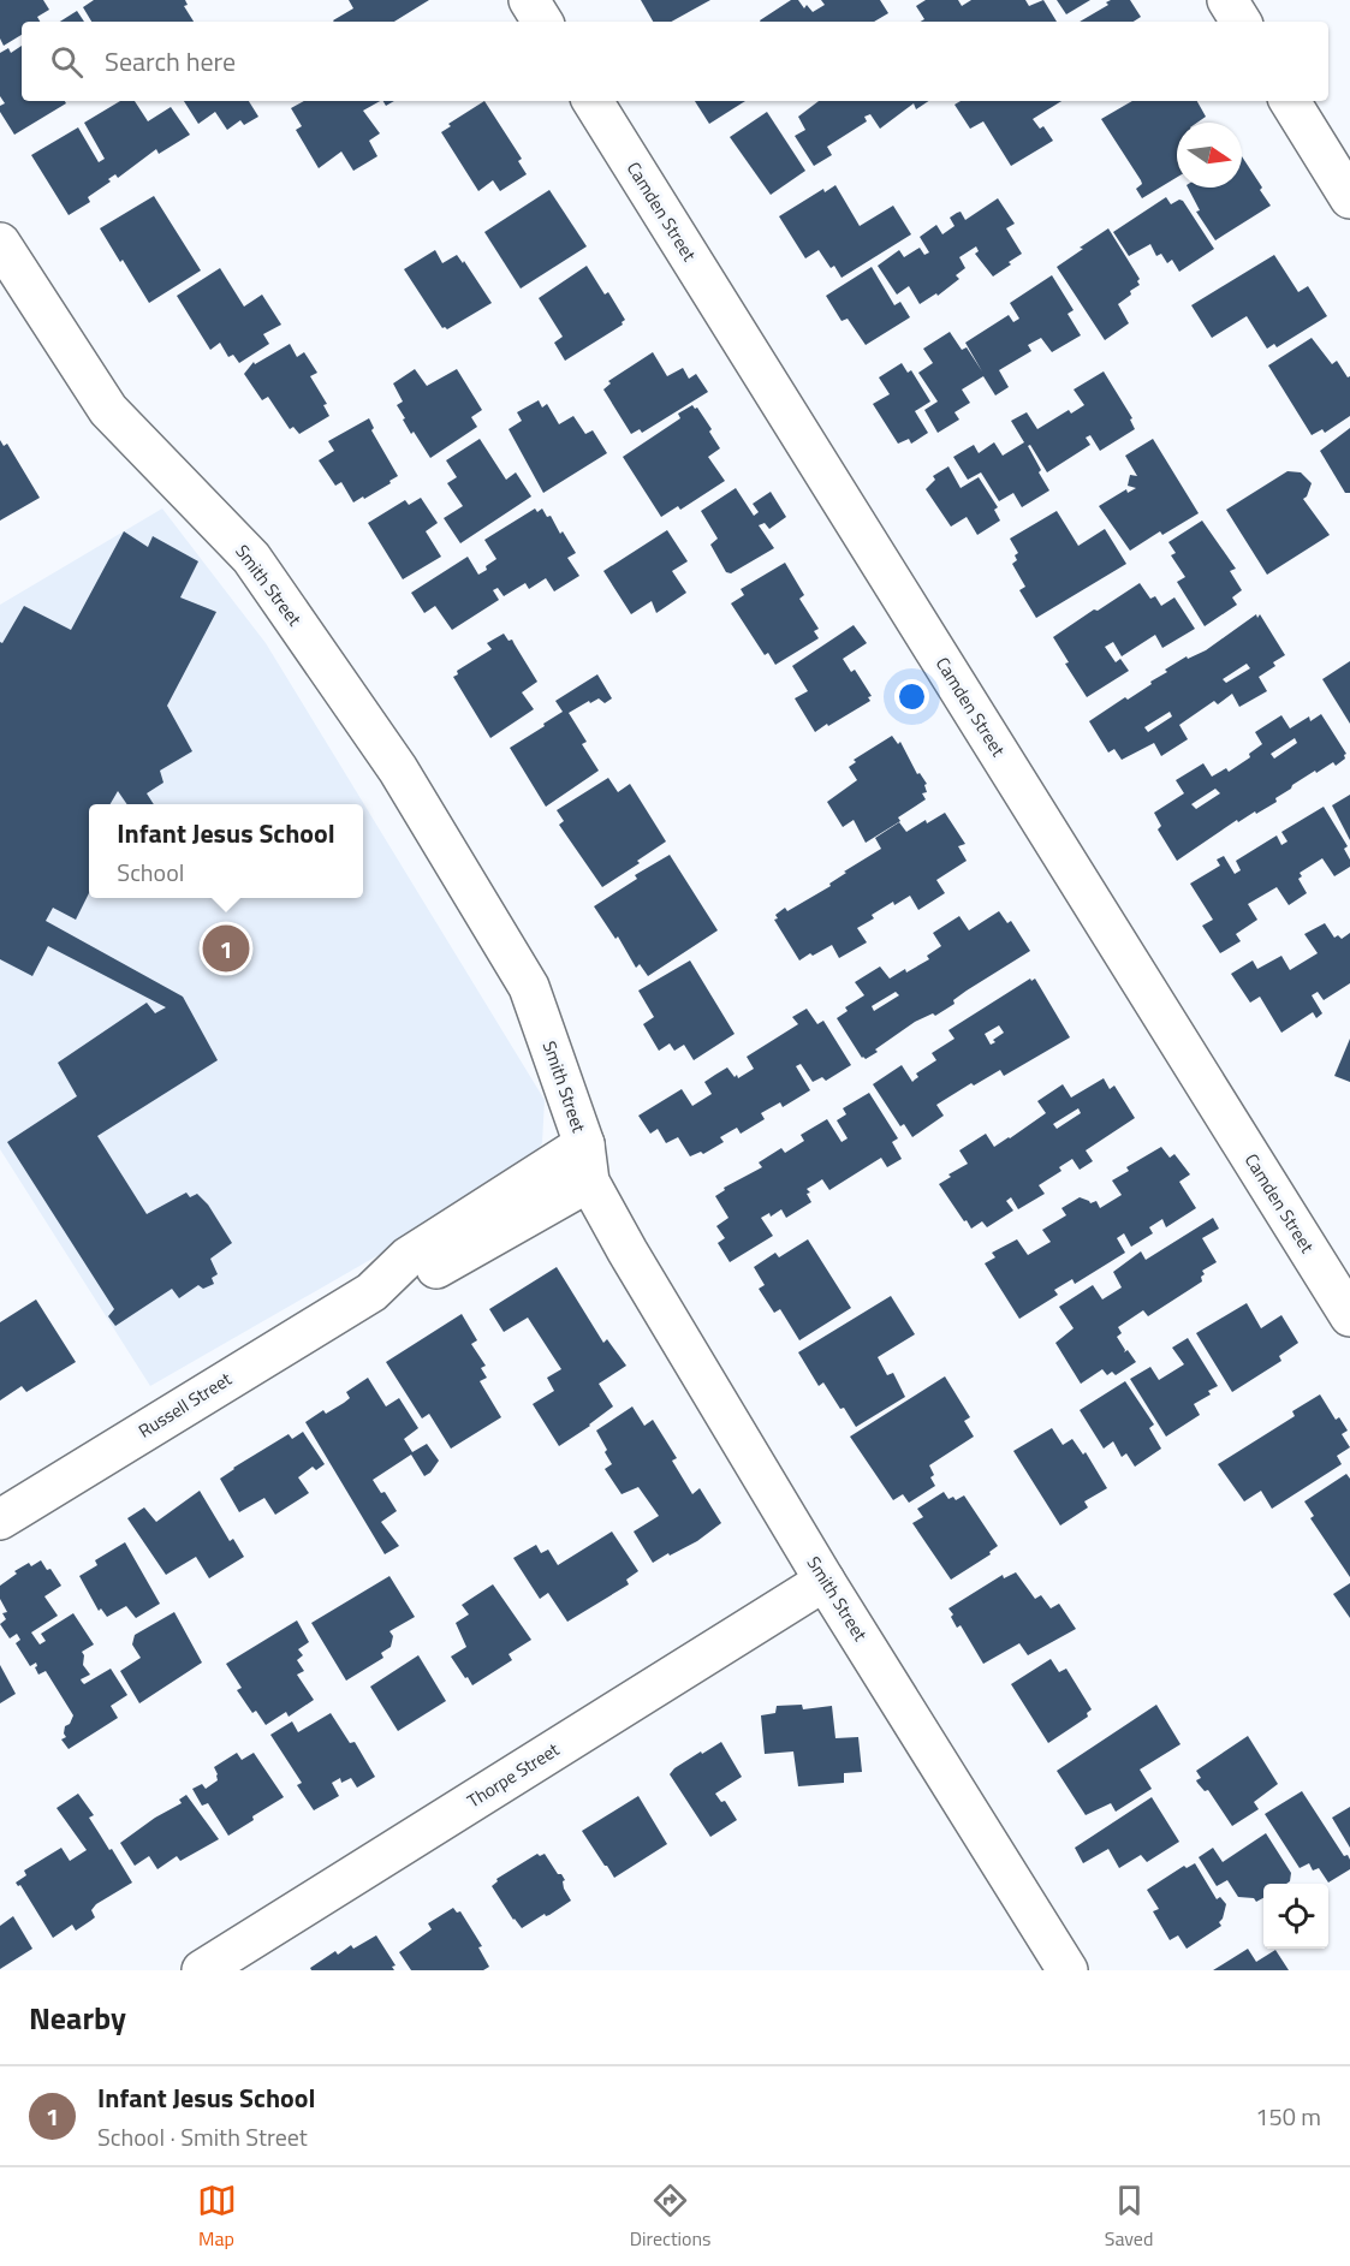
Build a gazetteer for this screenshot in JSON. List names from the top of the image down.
{
  "streets": {
    "street": [
      "Camden Street",
      "Smith Street",
      "Russell Street",
      "Thorpe Street"
    ]
  },
  "crossings": [
    ["Smith Street", "Russell Street"],
    ["Smith Street", "Thorpe Street"]
  ],
  "north": "right",
  "page": {
    "search": "Search here",
    "popup": ["Infant Jesus School", "School"],
    "pins": "1",
    "heading": "Nearby",
    "list": [
      {
        "mark": "1",
        "name": "Infant Jesus School",
        "note": "School · Smith Street",
        "value": "150 m"
      }
    ],
    "nav": ["Map", "Directions", "Saved"]
  }
}
